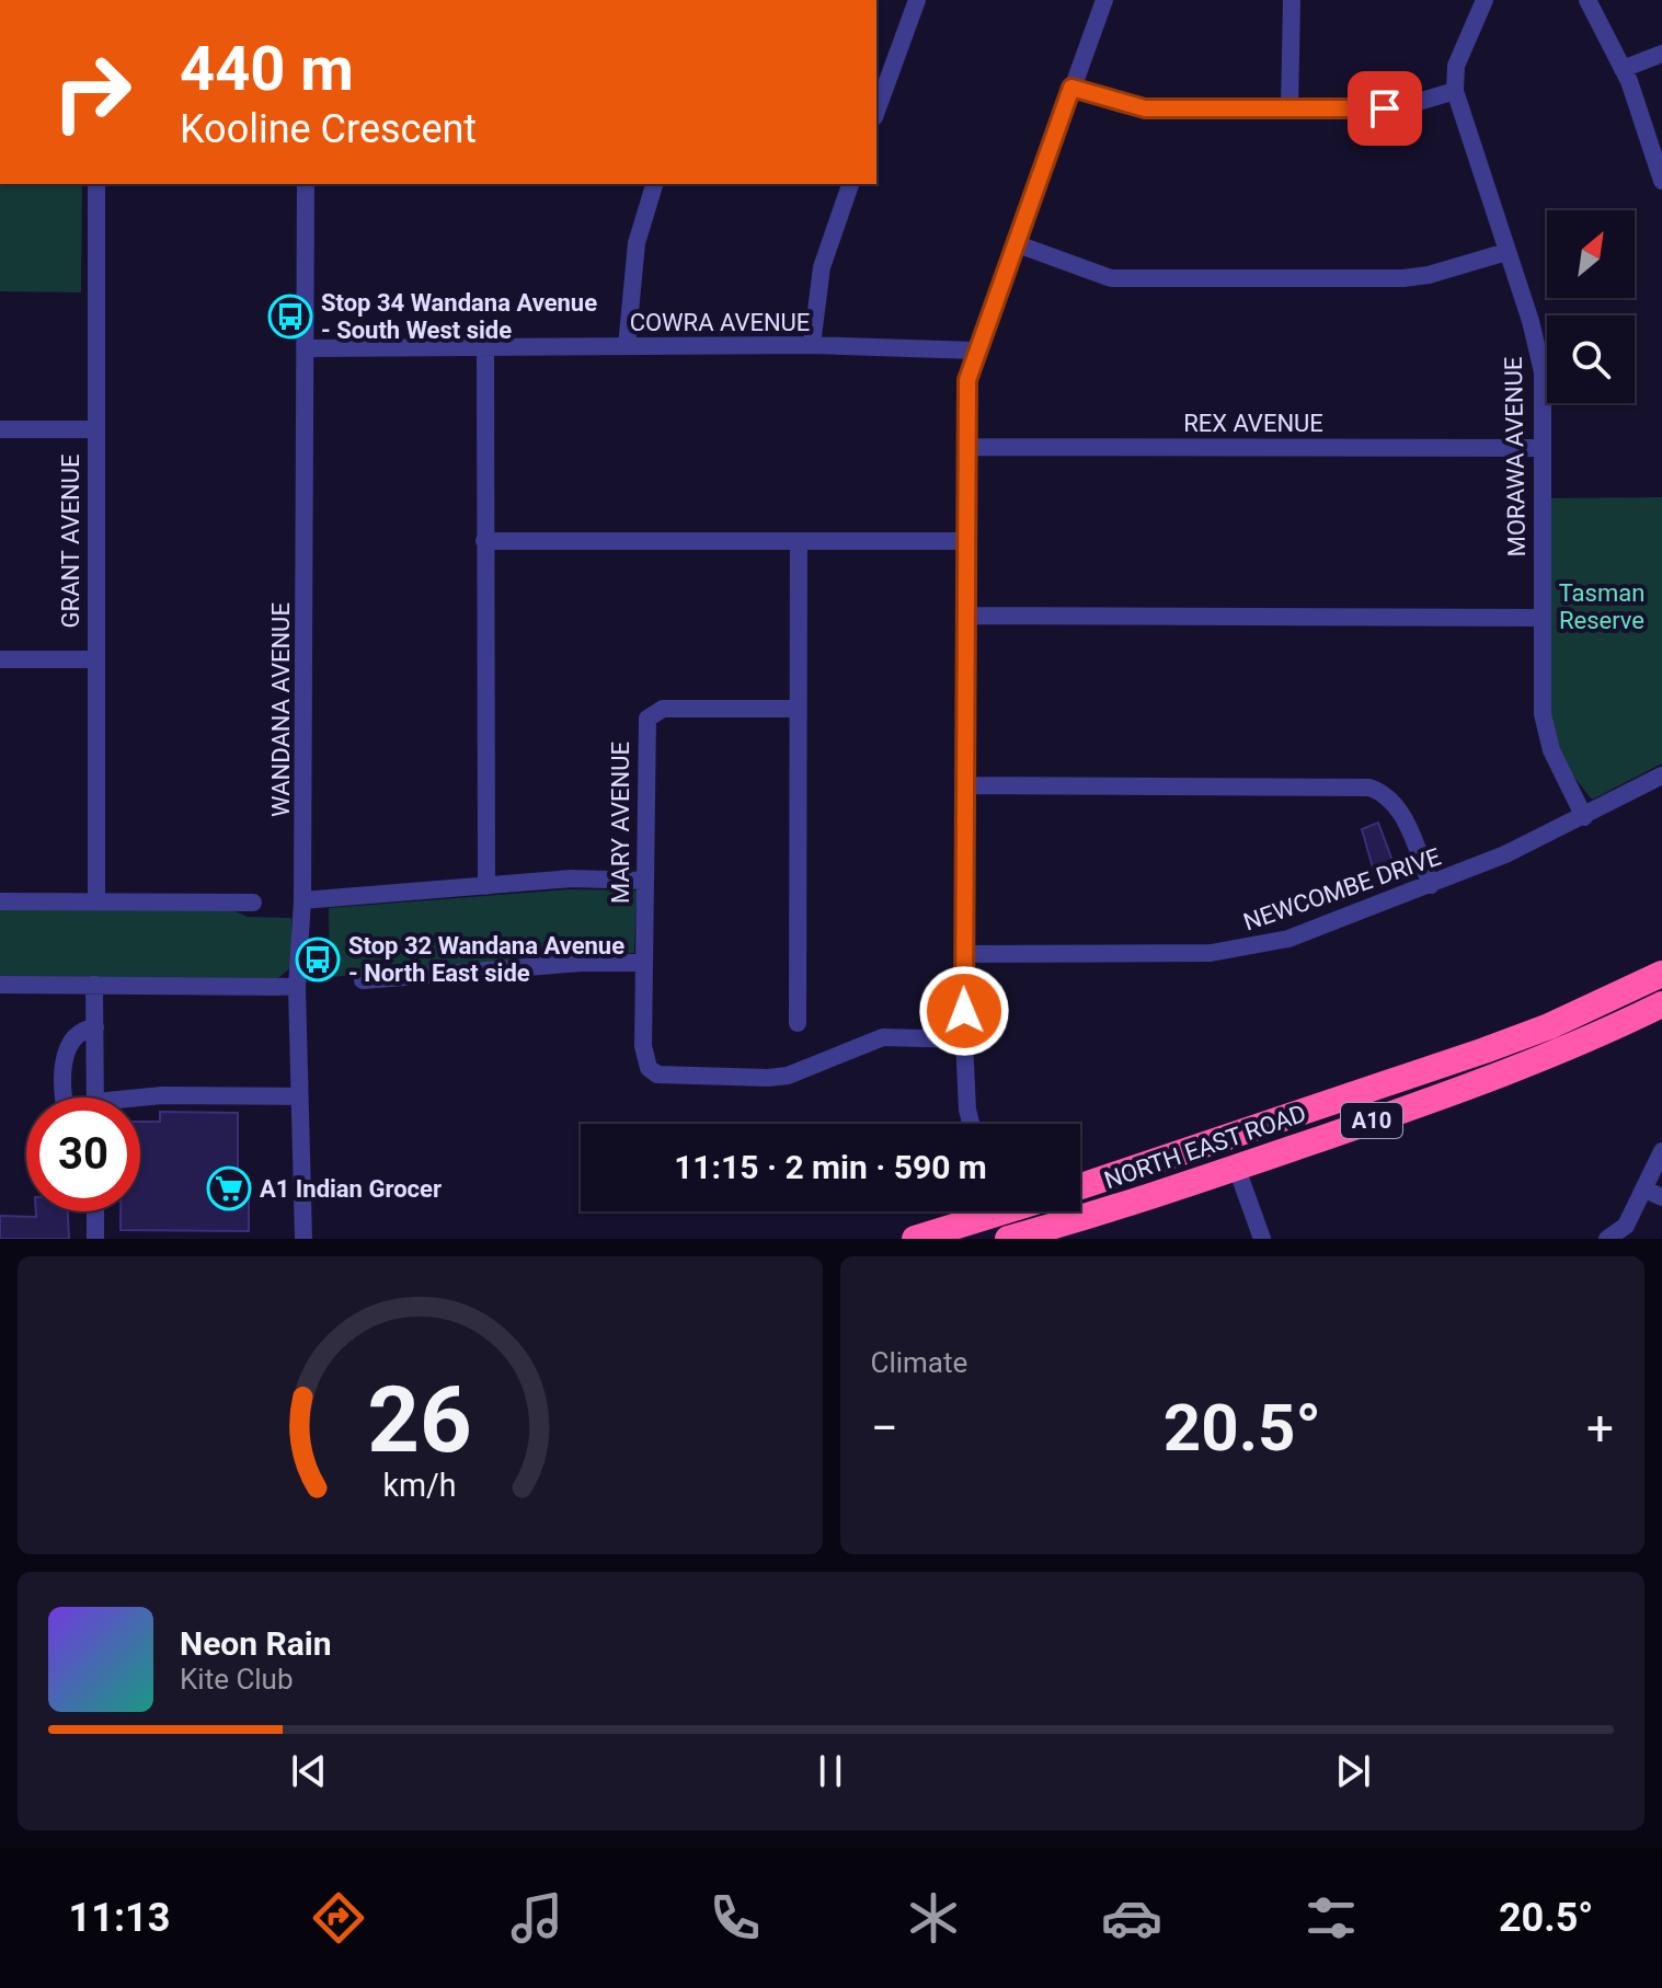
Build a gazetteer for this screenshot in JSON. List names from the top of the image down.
{
  "streets": {
    "highway": ["A10", "NORTH EAST ROAD"],
    "street": [
      "COWRA AVENUE",
      "REX AVENUE",
      "MORAWA AVENUE",
      "GRANT AVENUE",
      "WANDANA AVENUE",
      "MARY AVENUE",
      "NEWCOMBE DRIVE"
    ]
  },
  "crossings": [
    ["COWRA AVENUE", "WANDANA AVENUE"],
    ["REX AVENUE", "MORAWA AVENUE"],
    ["MORAWA AVENUE", "NEWCOMBE DRIVE"]
  ],
  "parks": ["Tasman Reserve"],
  "places": {
    "bus stop": ["Stop 34 Wandana Avenue - South West side", "Stop 32 Wandana Avenue - North East side"],
    "supermarket": ["A1 Indian Grocer"]
  },
  "north": "top right",
  "page": {
    "turn": ["440 m", "Kooline Crescent"],
    "limit": "30",
    "trip": "11:15 · 2 min · 590 m",
    "tile": "Climate",
    "heat": ["−", "20.5°", "+"],
    "song": ["Neon Rain", "Kite Club"],
    "tabs": ["11:13", "20.5°"],
    "gauge": ["26", "km/h"]
  }
}
